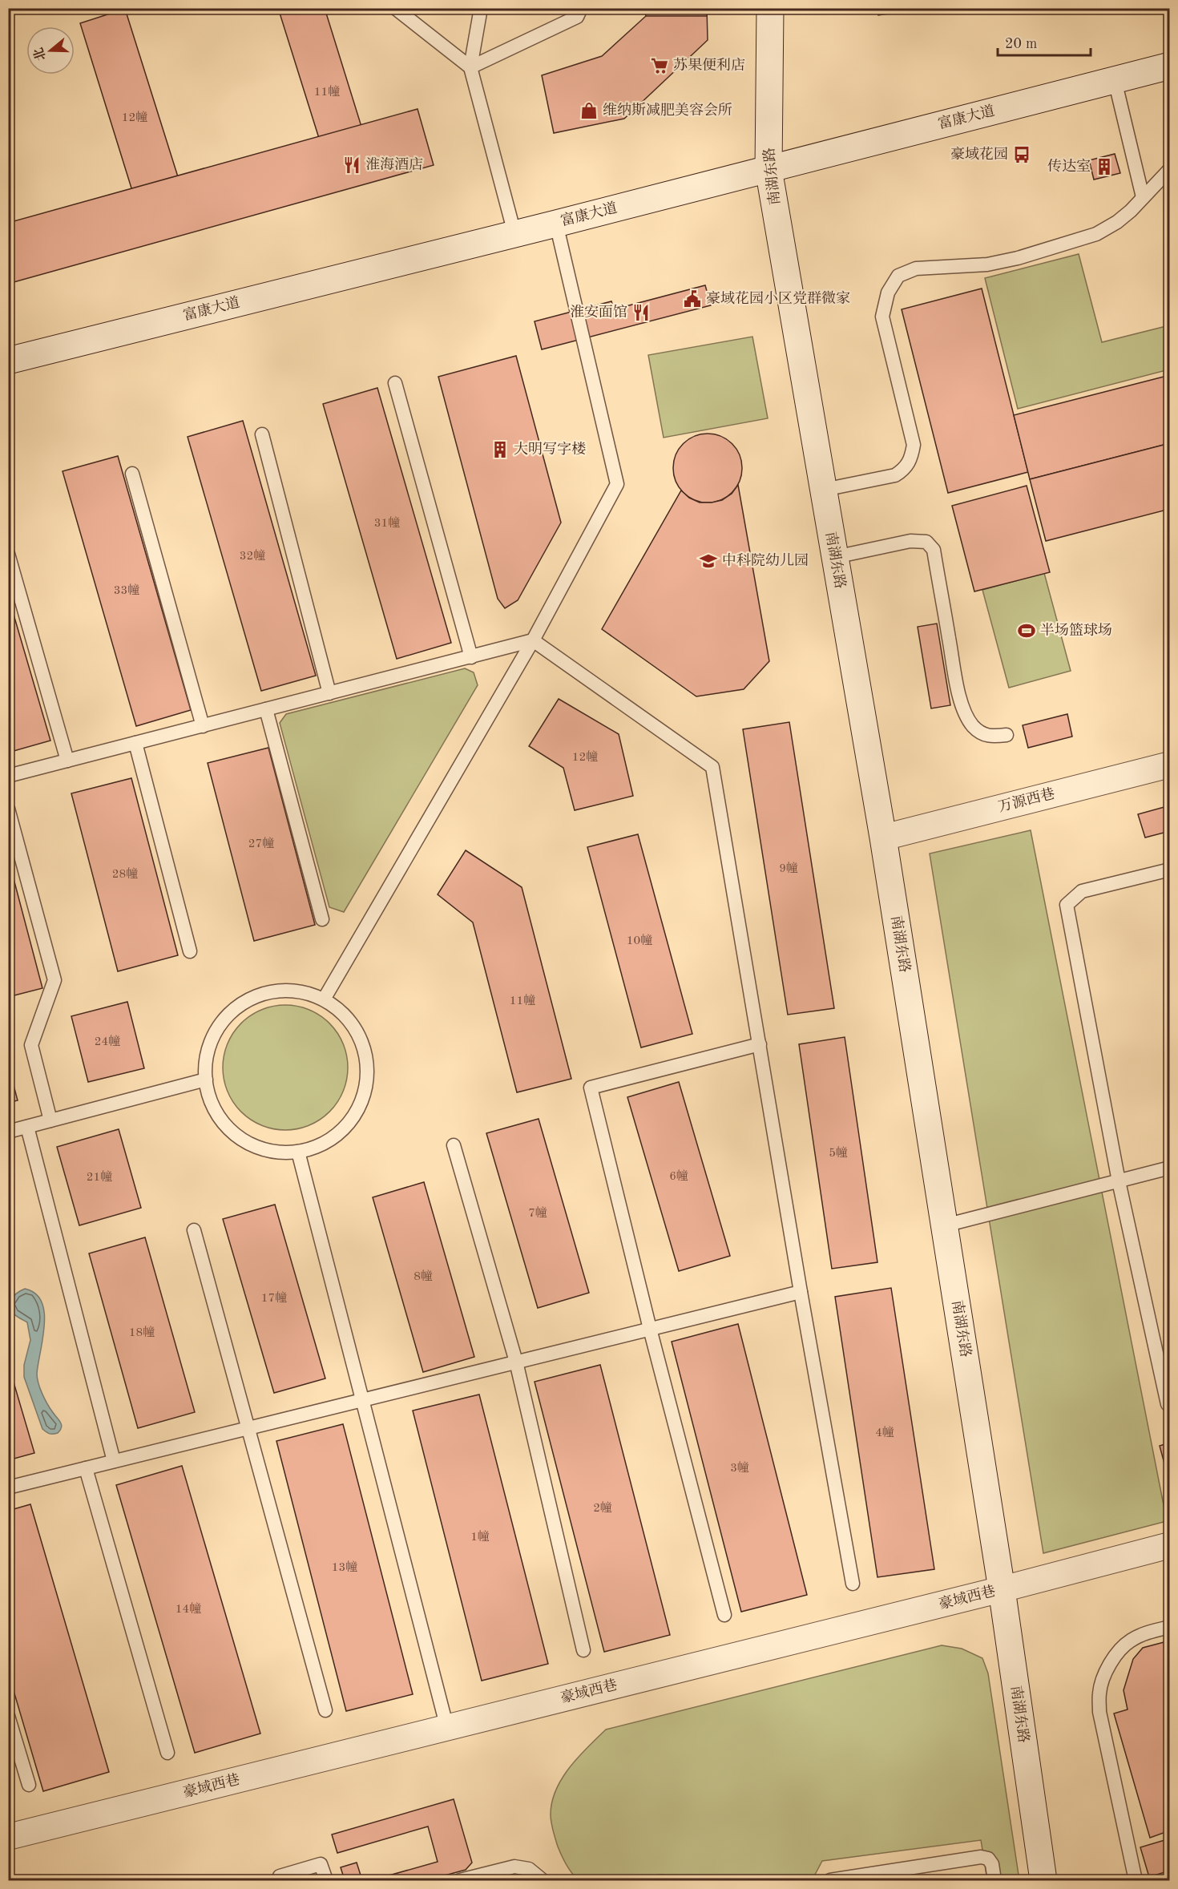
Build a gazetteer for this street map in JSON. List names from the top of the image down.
{
  "streets": {
    "street": [
      "富康大道",
      "南湖东路",
      "万源西巷",
      "豪域西巷"
    ]
  },
  "crossings": [
    ["富康大道", "南湖东路"],
    ["南湖东路", "万源西巷"],
    ["南湖东路", "豪域西巷"]
  ],
  "places": {
    "supermarket": ["苏果便利店"],
    "shop": ["维纳斯减肥美容会所"],
    "bus stop": ["豪域花园"],
    "restaurant": ["淮海酒店", "淮安面馆"],
    "building": ["传达室", "大明写字楼"],
    "public building": ["豪域花园小区党群微家"],
    "school or university": ["中科院幼儿园"],
    "sports": ["半场篮球场"]
  },
  "house_numbers": [
    "11幢",
    "12幢",
    "31幢",
    "32幢",
    "33幢",
    "12幢",
    "27幢",
    "9幢",
    "28幢",
    "10幢",
    "11幢",
    "24幢",
    "5幢",
    "6幢",
    "21幢",
    "7幢",
    "8幢",
    "17幢",
    "18幢",
    "4幢",
    "3幢",
    "2幢",
    "1幢",
    "13幢",
    "14幢"
  ],
  "scale_bar": "20 m",
  "north": "left"
}
